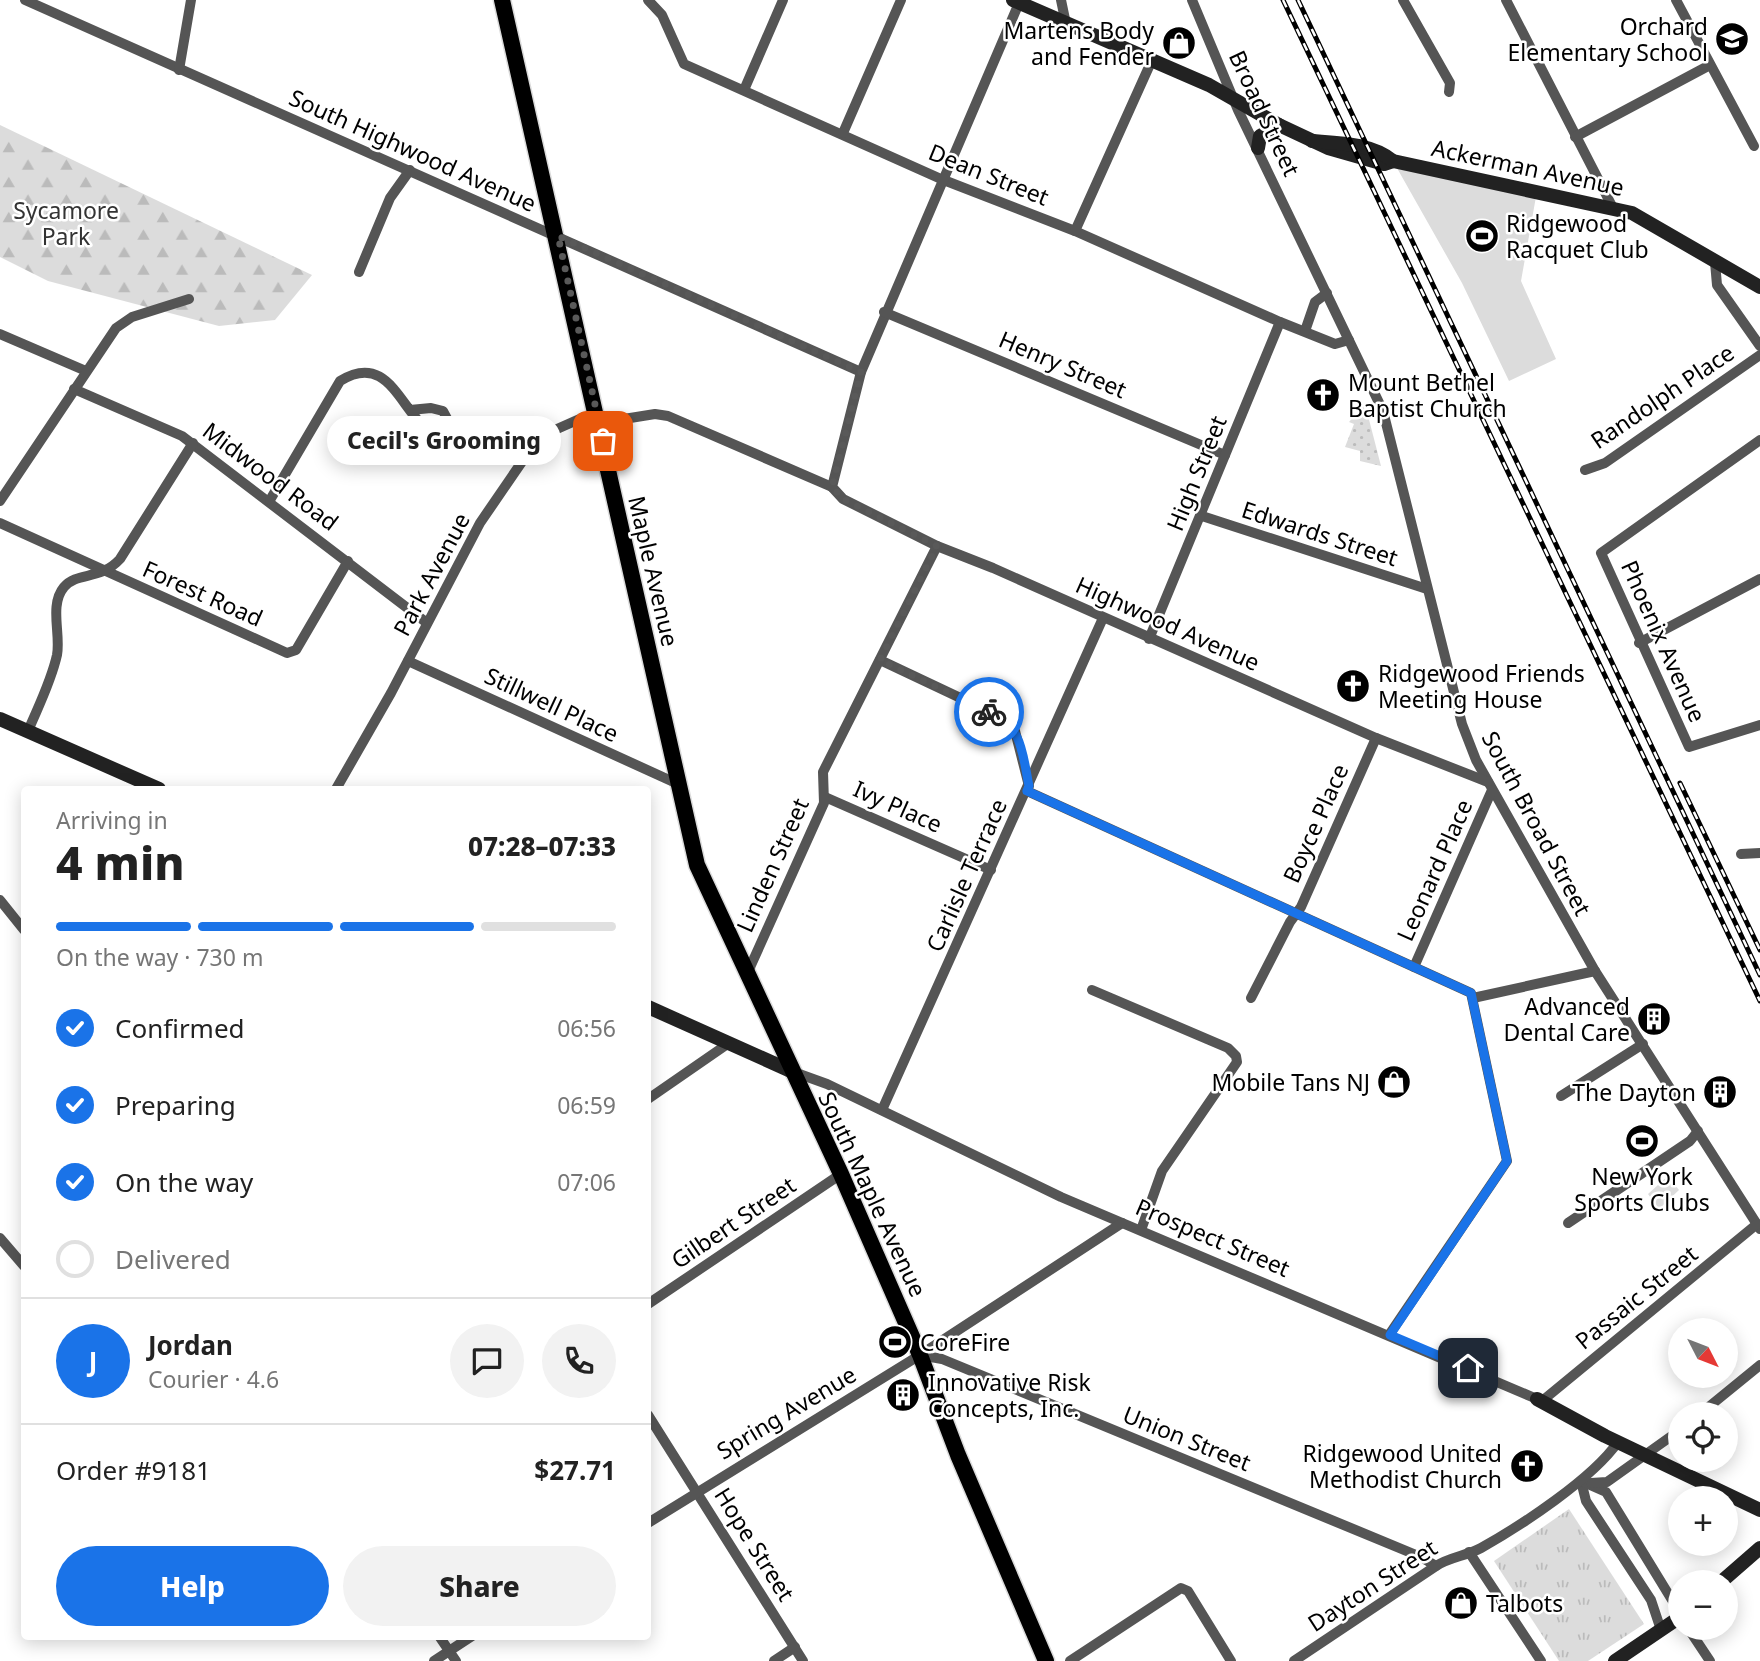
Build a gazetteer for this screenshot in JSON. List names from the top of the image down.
{
  "streets": {
    "main road": ["Maple Avenue", "South Maple Avenue"],
    "street": [
      "Broad Street",
      "South Highwood Avenue",
      "Ackerman Avenue",
      "Dean Street",
      "Henry Street",
      "Randolph Place",
      "High Street",
      "Midwood Road",
      "Edwards Street",
      "Park Avenue",
      "Forest Road",
      "Highwood Avenue",
      "Phoenix Avenue",
      "Stillwell Place",
      "Ivy Place",
      "Boyce Place",
      "South Broad Street",
      "Linden Street",
      "Leonard Place",
      "Carlisle Terrace",
      "Gilbert Street",
      "Prospect Street",
      "Passaic Street",
      "Spring Avenue",
      "Union Street",
      "Hope Street",
      "Dayton Street"
    ]
  },
  "crossings": [
    ["Broad Street", "Ackerman Avenue"],
    ["Broad Street", "South Broad Street"],
    ["South Highwood Avenue", "Maple Avenue"],
    ["Dean Street", "High Street"],
    ["Dean Street", "South Broad Street"],
    ["Henry Street", "High Street"],
    ["High Street", "Edwards Street"],
    ["High Street", "Highwood Avenue"],
    ["Midwood Road", "Park Avenue"],
    ["Midwood Road", "Forest Road"],
    ["Edwards Street", "South Broad Street"],
    ["Maple Avenue", "Park Avenue"],
    ["Maple Avenue", "Highwood Avenue"],
    ["Maple Avenue", "Stillwell Place"],
    ["Maple Avenue", "South Maple Avenue"],
    ["Park Avenue", "Highwood Avenue"],
    ["Park Avenue", "Stillwell Place"],
    ["Highwood Avenue", "Boyce Place"],
    ["Highwood Avenue", "South Broad Street"],
    ["Highwood Avenue", "Linden Street"],
    ["Highwood Avenue", "Leonard Place"],
    ["Highwood Avenue", "Carlisle Terrace"],
    ["Stillwell Place", "South Maple Avenue"],
    ["Ivy Place", "Linden Street"],
    ["Ivy Place", "Carlisle Terrace"],
    ["South Broad Street", "Leonard Place"],
    ["South Broad Street", "Passaic Street"],
    ["Linden Street", "South Maple Avenue"],
    ["Carlisle Terrace", "Prospect Street"],
    ["South Maple Avenue", "Gilbert Street"],
    ["South Maple Avenue", "Prospect Street"],
    ["South Maple Avenue", "Spring Avenue"],
    ["South Maple Avenue", "Union Street"],
    ["Prospect Street", "Passaic Street"],
    ["Prospect Street", "Spring Avenue"],
    ["Prospect Street", "Dayton Street"],
    ["Spring Avenue", "Union Street"],
    ["Spring Avenue", "Hope Street"],
    ["Union Street", "Dayton Street"]
  ],
  "parks": ["Sycamore Park"],
  "places": {
    "school or university": ["Orchard Elementary School"],
    "shop": ["Martens Body and Fender", "Mobile Tans NJ", "Talbots"],
    "sports": ["Ridgewood Racquet Club", "New York Sports Clubs", "CoreFire"],
    "church": ["Mount Bethel Baptist Church", "Ridgewood Friends Meeting House", "Ridgewood United Methodist Church"],
    "other": ["Cecil's Grooming"],
    "building": ["Advanced Dental Care", "The Dayton", "Innovative Risk Concepts, Inc."]
  },
  "north": "bottom right",
  "page": {
    "bubble": "Cecil's Grooming",
    "heading": ["4 min", "Arriving in", "07:28–07:33"],
    "panel": [
      "Jordan",
      "Courier · 4.6",
      "Order #9181",
      "$27.71"
    ],
    "bar": "On the way · 730 m",
    "list": [
      ["Confirmed", "06:56"],
      ["Preparing", "06:59"],
      ["On the way", "07:06"],
      "Delivered"
    ],
    "map_buttons": ["+", "−"],
    "round": "J",
    "buttons": ["Help", "Share"]
  }
}
